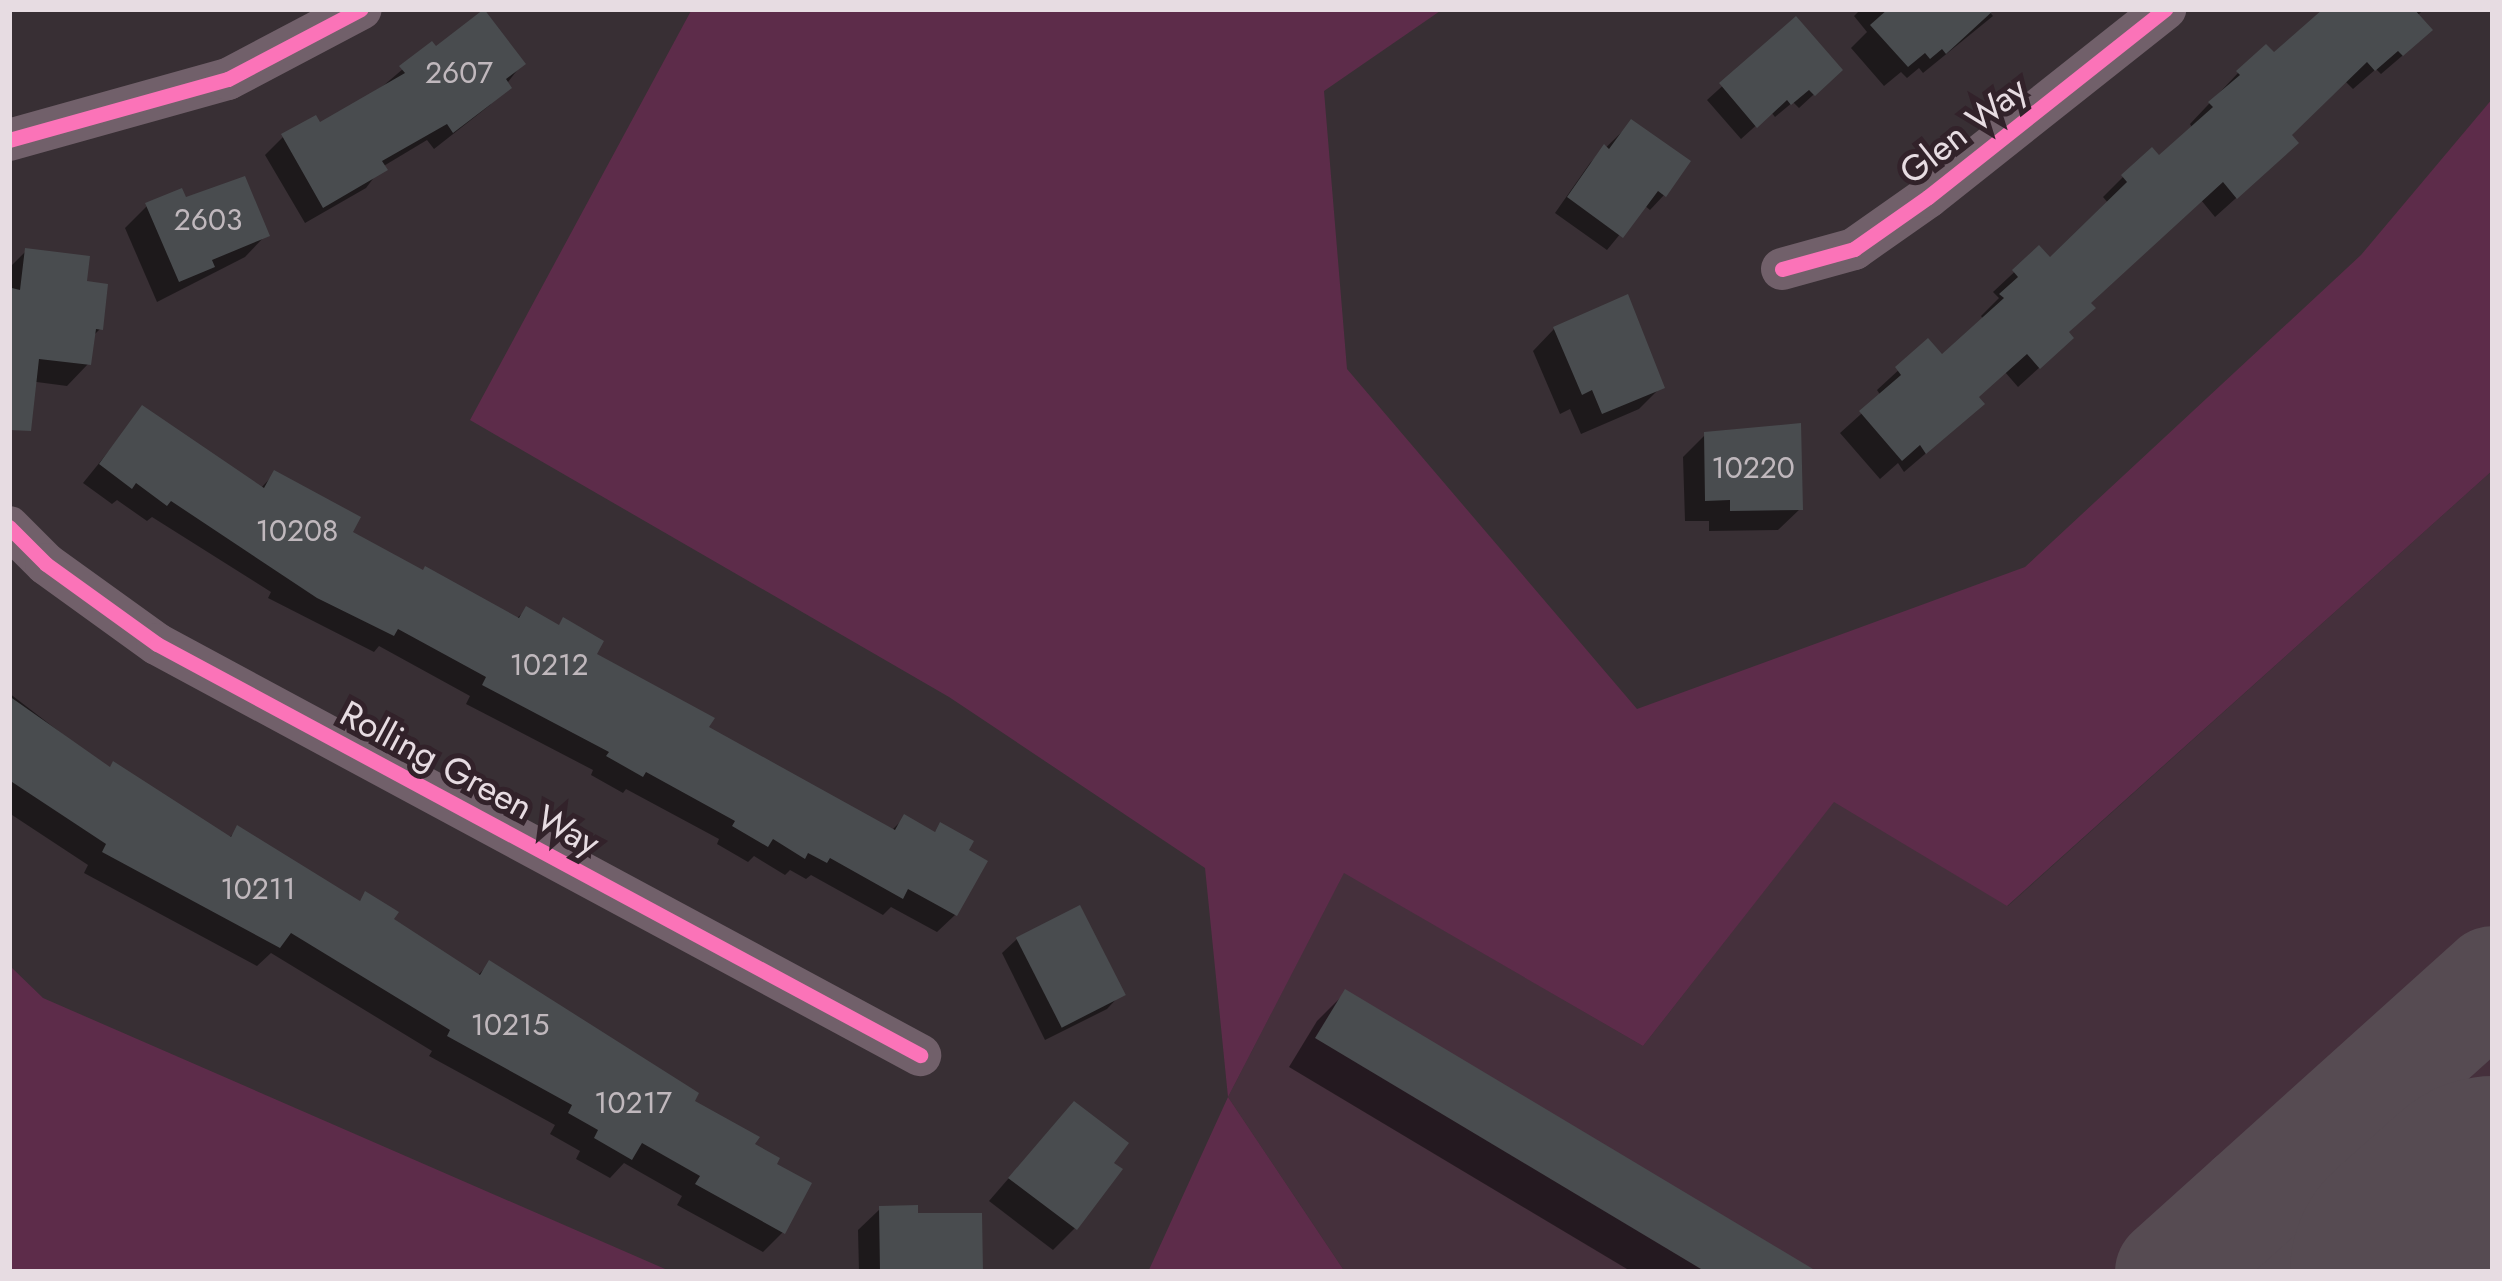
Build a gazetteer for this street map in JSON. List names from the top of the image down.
{
  "streets": {
    "street": ["Glen Way", "Rolling Green Way"]
  },
  "house_numbers": [
    "2607",
    "2603",
    "10220",
    "10208",
    "10212",
    "10211",
    "10215",
    "10217"
  ]
}
